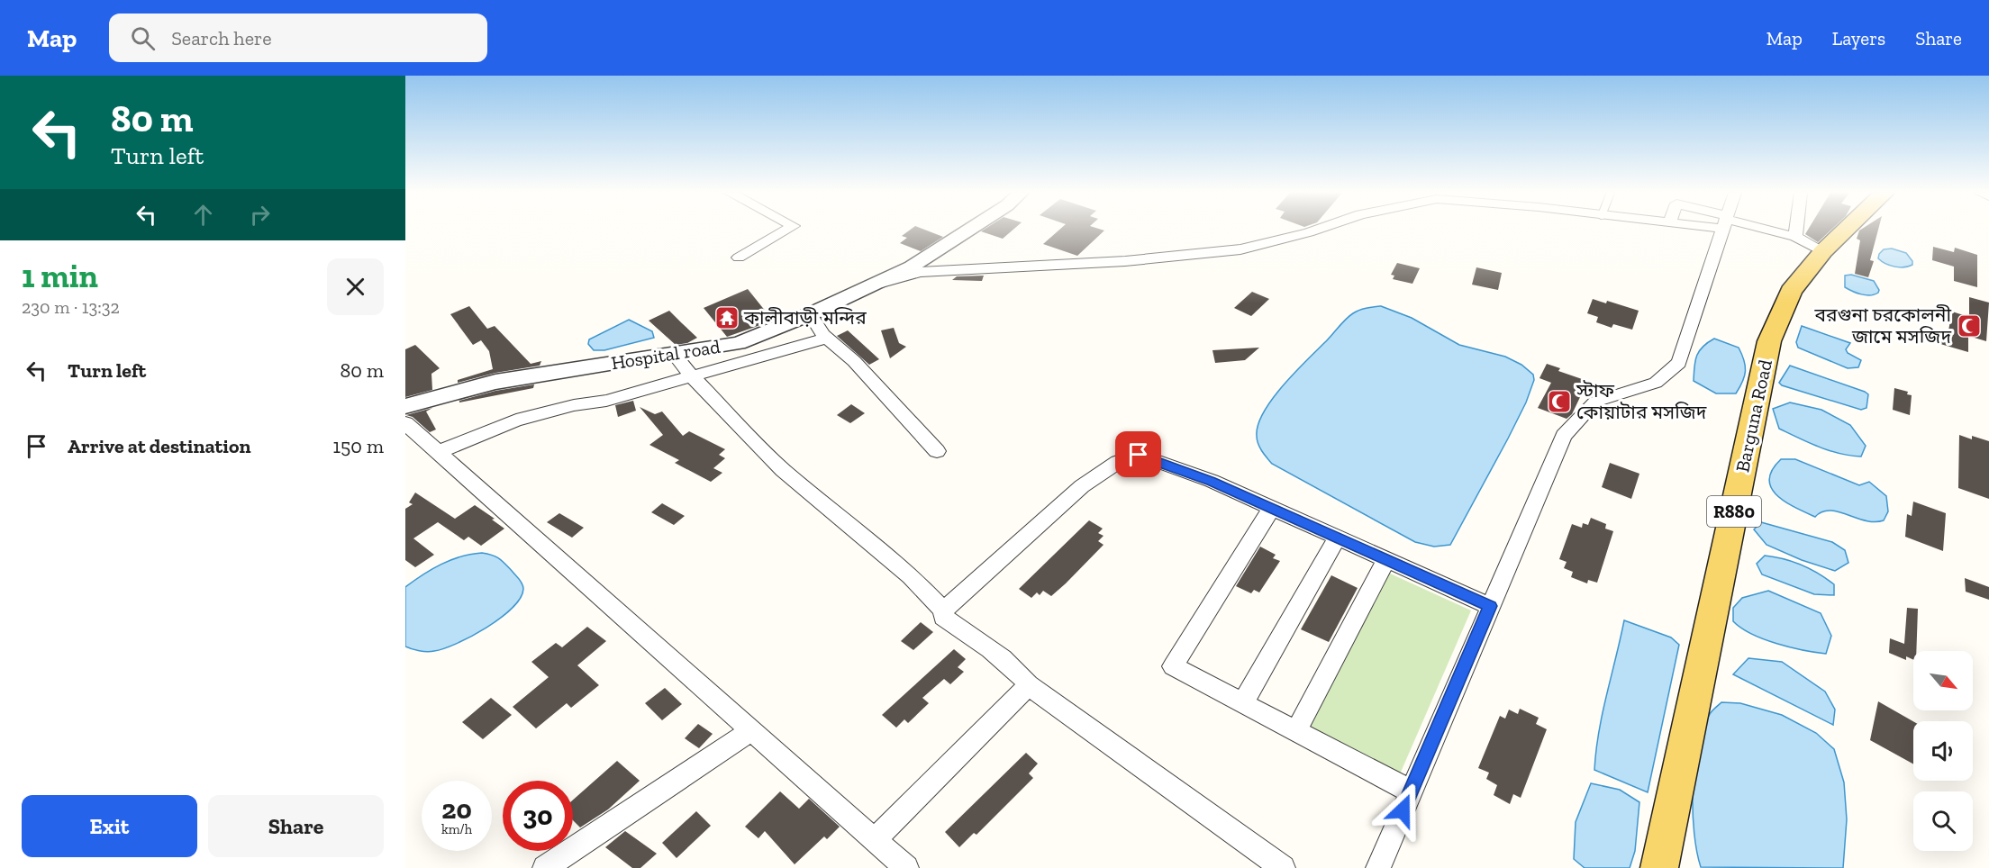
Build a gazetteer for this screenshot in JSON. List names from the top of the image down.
{
  "streets": {
    "main road": ["Barguna Road", "R880"],
    "street": ["Hospital road"]
  },
  "places": {
    "temple": ["কালীবাড়ী মন্দির"],
    "mosque": ["বরগুনা চরকোলনী জামে মসজিদ", "স্টাফ কোয়াটার মসজিদ"]
  },
  "north": "bottom right",
  "page": {
    "header": "Map",
    "search": "Search here",
    "nav": ["Map", "Layers", "Share"],
    "turn": ["80 m", "Turn left"],
    "heading": ["1 min", "230 m · 13:32"],
    "list": [
      {
        "name": "Turn left",
        "value": "80 m"
      },
      {
        "name": "Arrive at destination",
        "value": "150 m"
      }
    ],
    "speed": "20 km/h",
    "limit": "30",
    "buttons": ["Exit", "Share"]
  }
}
